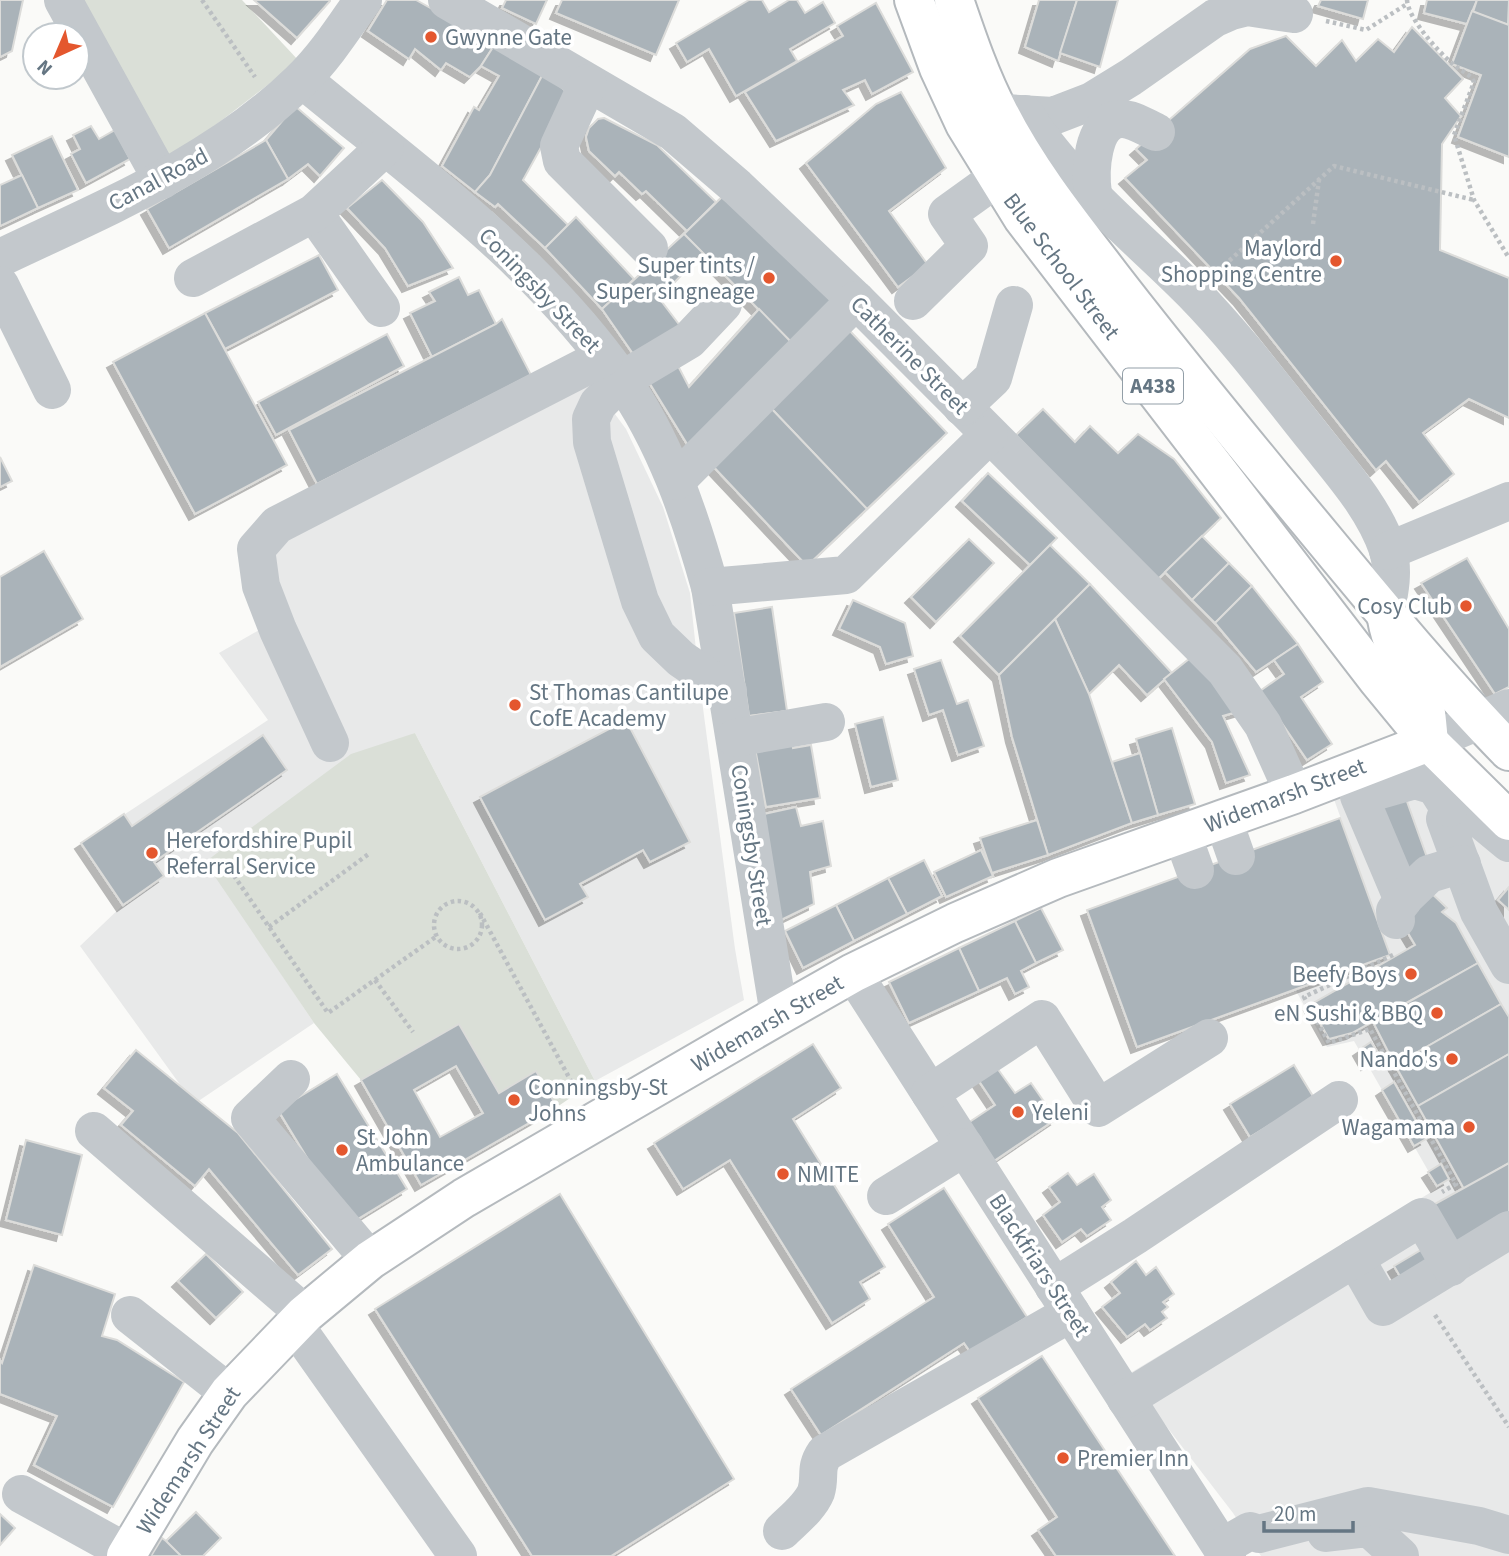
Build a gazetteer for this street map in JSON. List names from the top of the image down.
{
  "streets": {
    "main road": ["Blue School Street", "A438", "Widemarsh Street"],
    "street": [
      "Canal Road",
      "Coningsby Street",
      "Catherine Street",
      "Blackfriars Street"
    ]
  },
  "crossings": [
    ["Canal Road", "Coningsby Street"],
    ["Blue School Street", "A438"],
    ["Blue School Street", "Widemarsh Street"],
    ["Coningsby Street", "Widemarsh Street"],
    ["Catherine Street", "Widemarsh Street"],
    ["A438", "Widemarsh Street"],
    ["Widemarsh Street", "Blackfriars Street"]
  ],
  "places": [
    "Gwynne Gate",
    "Maylord Shopping Centre",
    "Super tints / Super singneage",
    "Cosy Club",
    "St Thomas Cantilupe CofE Academy",
    "Herefordshire Pupil Referral Service",
    "Beefy Boys",
    "eN Sushi & BBQ",
    "Nando's",
    "Conningsby-St Johns",
    "Yeleni",
    "Wagamama",
    "St John Ambulance",
    "NMITE",
    "Premier Inn"
  ],
  "scale_bar": "20 m",
  "north": "bottom left"
}
